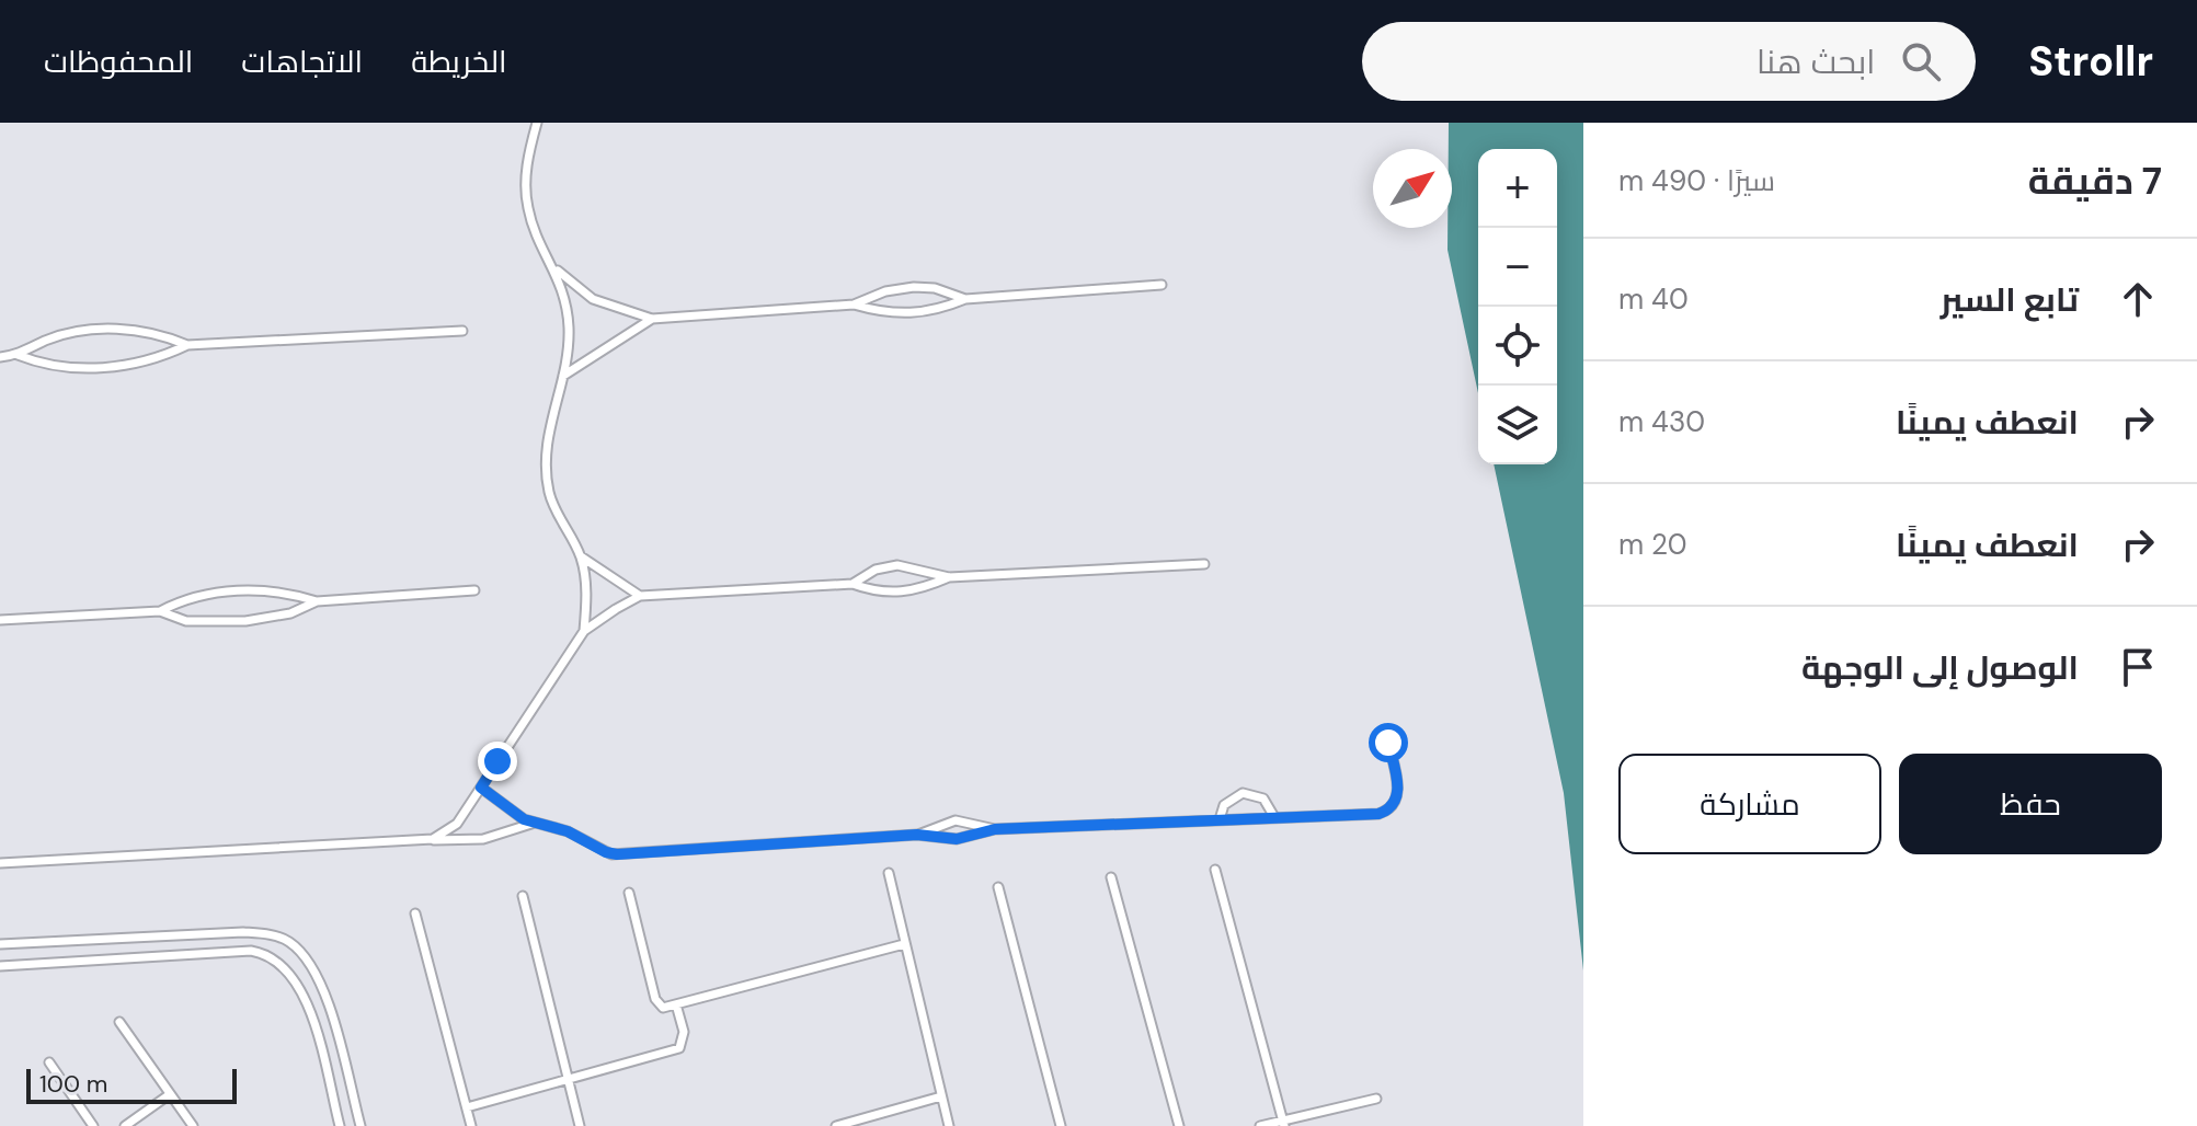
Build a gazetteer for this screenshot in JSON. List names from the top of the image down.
{
  "scale_bar": "100 m",
  "north": "top right",
  "page": {
    "header": "Strollr",
    "search": "ابحث هنا",
    "nav": ["الخريطة", "الاتجاهات", "المحفوظات"],
    "heading": ["7 دقيقة", "سيرًا · 490 m"],
    "map_buttons": ["+", "−"],
    "list": [
      ["تابع السير", "40 m"],
      ["انعطف يمينًا", "430 m"],
      ["انعطف يمينًا", "20 m"],
      "الوصول إلى الوجهة"
    ],
    "buttons": ["حفظ", "مشاركة"],
    "scale": "100 m"
  }
}
